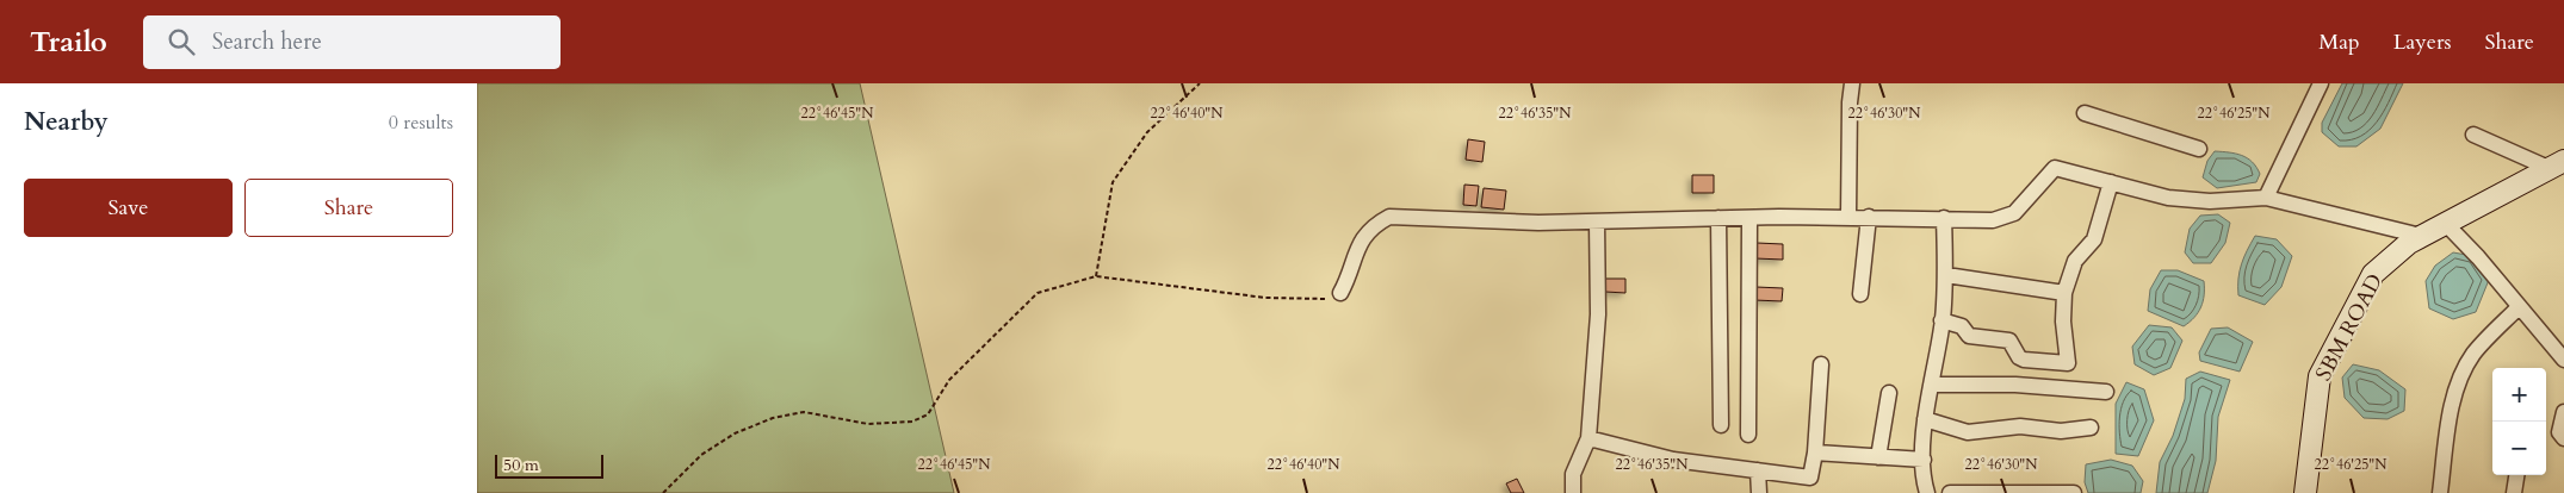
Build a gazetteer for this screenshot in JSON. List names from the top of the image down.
{
  "streets": {
    "street": ["SBM ROAD"]
  },
  "scale_bar": "50 m",
  "page": {
    "header": "Trailo",
    "search": "Search here",
    "nav": ["Map", "Layers", "Share"],
    "heading": ["Nearby", "0 results"],
    "buttons": ["Save", "Share"],
    "map_buttons": ["+", "−"],
    "scale": "50 m"
  },
  "coordinates": [
    "22°46'45\"N",
    "22°46'40\"N",
    "22°46'35\"N",
    "22°46'30\"N",
    "22°46'25\"N"
  ]
}
